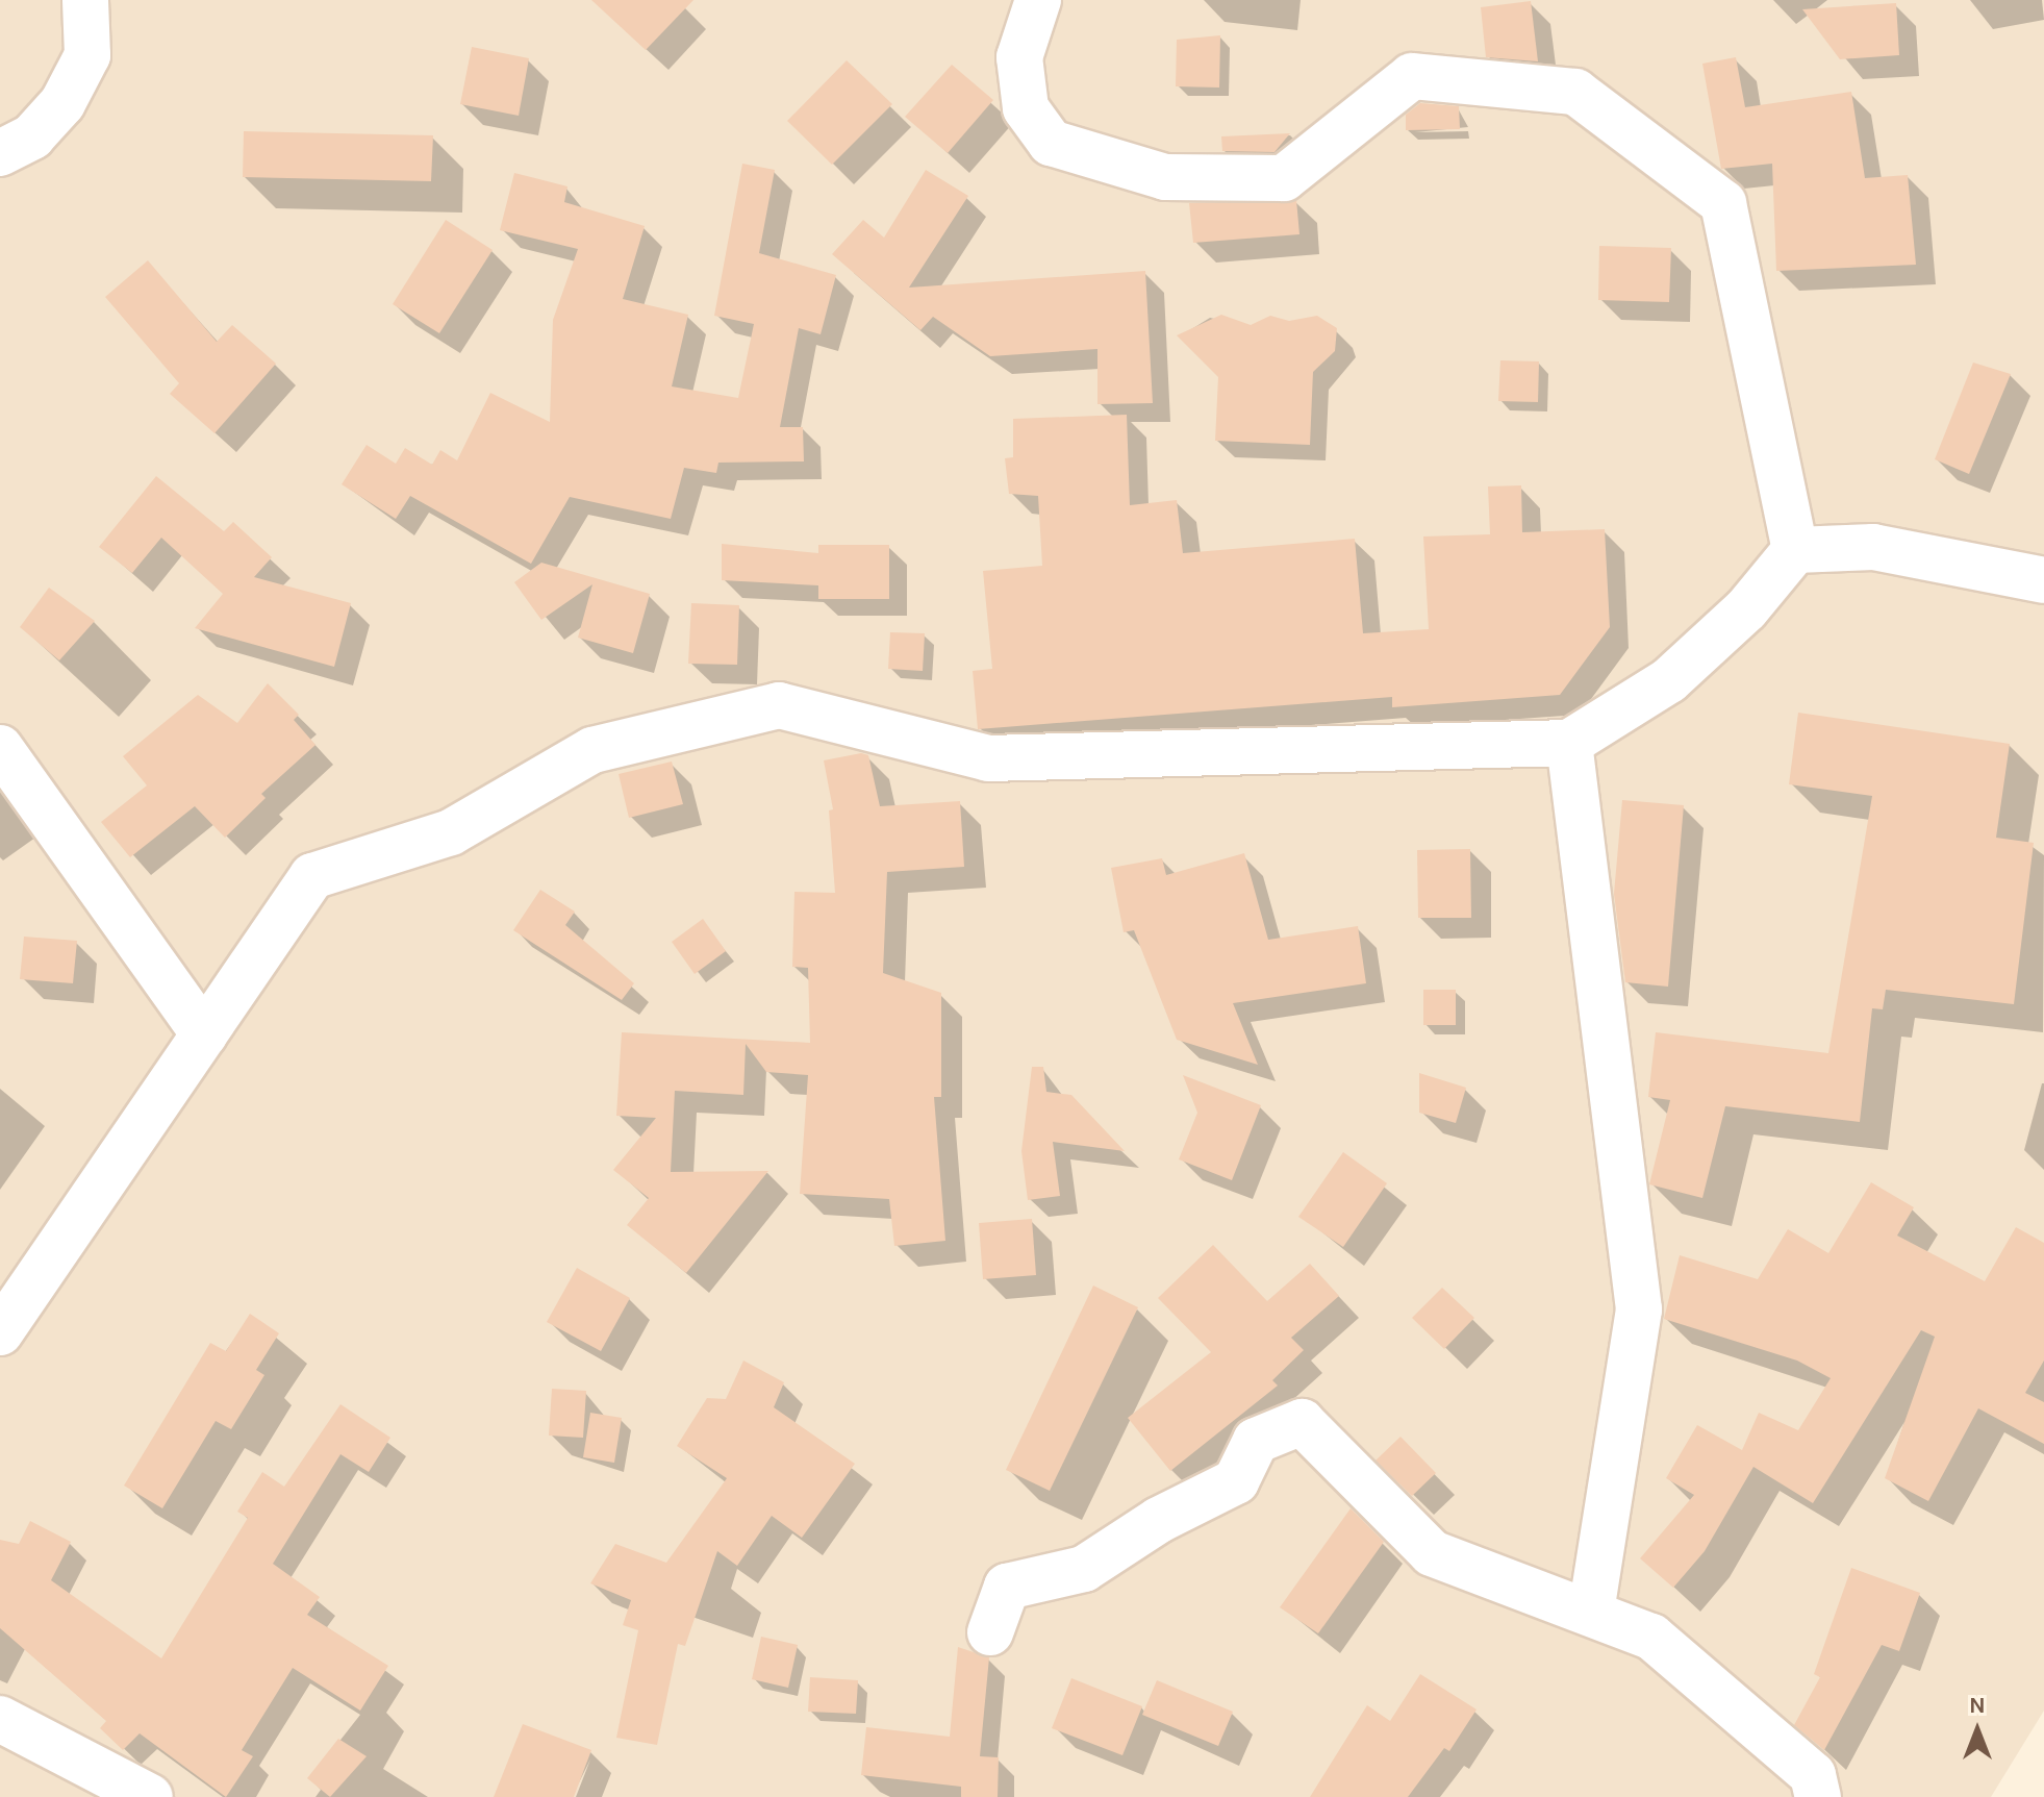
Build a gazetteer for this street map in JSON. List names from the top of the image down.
{
  "north": "top"
}
